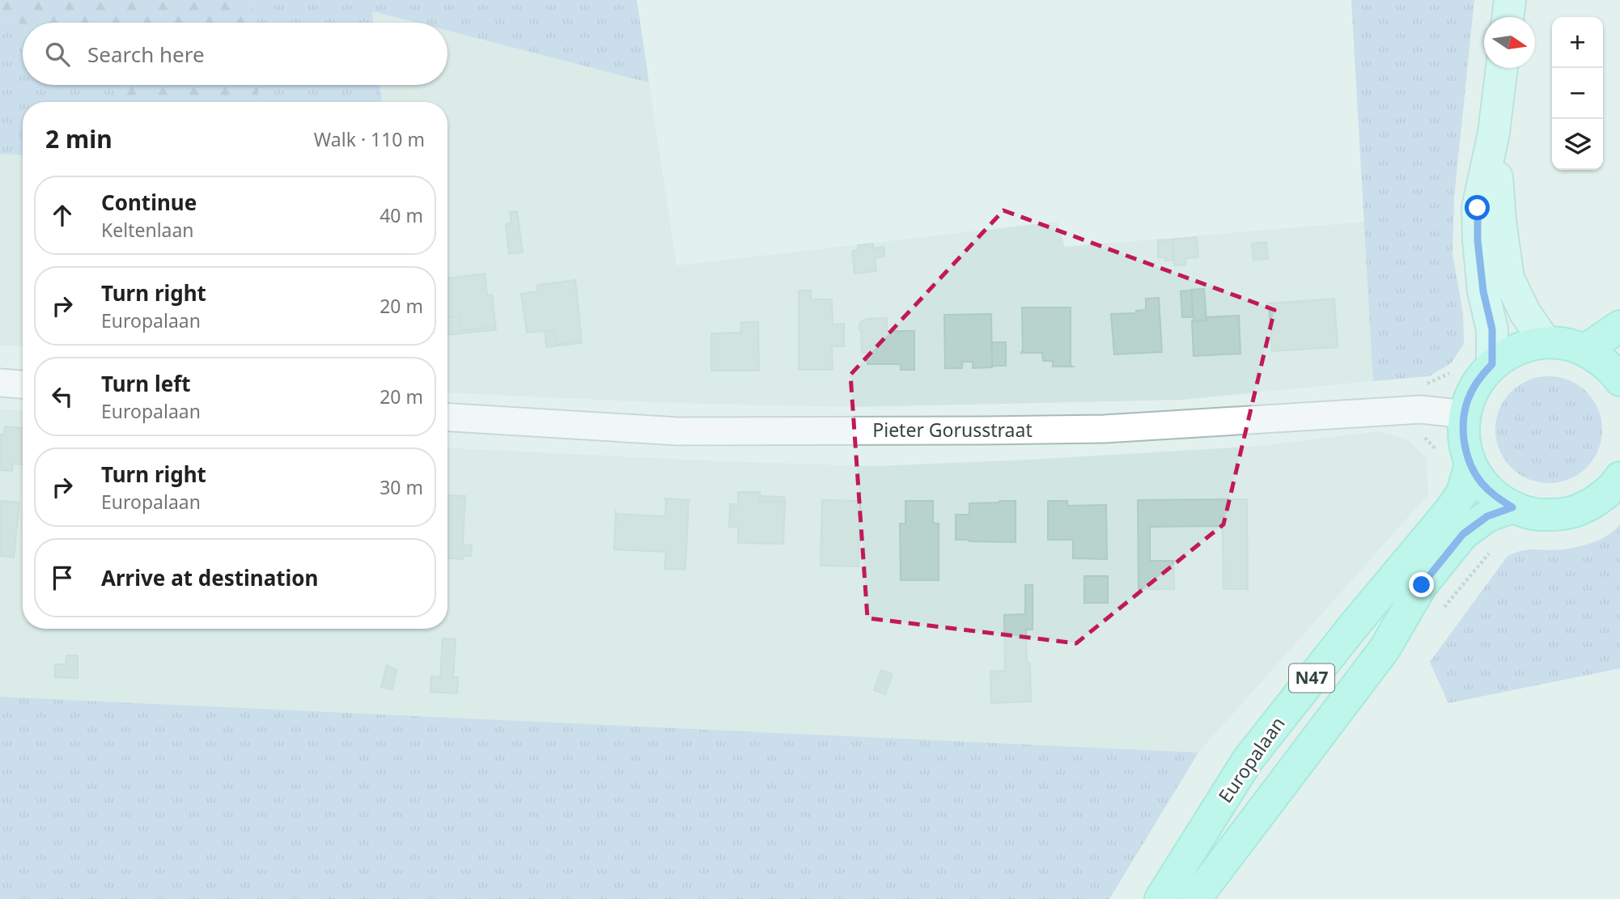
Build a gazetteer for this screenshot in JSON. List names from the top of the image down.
{
  "streets": {
    "main road": ["N47", "Europalaan"],
    "street": ["Pieter Gorusstraat"]
  },
  "crossings": [
    ["Pieter Gorusstraat", "Europalaan"]
  ],
  "north": "right",
  "page": {
    "map_buttons": ["+", "−"],
    "search": "Search here",
    "heading": ["2 min", "Walk · 110 m"],
    "list": [
      ["Continue", "Keltenlaan", "40 m"],
      ["Turn right", "Europalaan", "20 m"],
      ["Turn left", "Europalaan", "20 m"],
      ["Turn right", "Europalaan", "30 m"],
      "Arrive at destination"
    ]
  }
}
